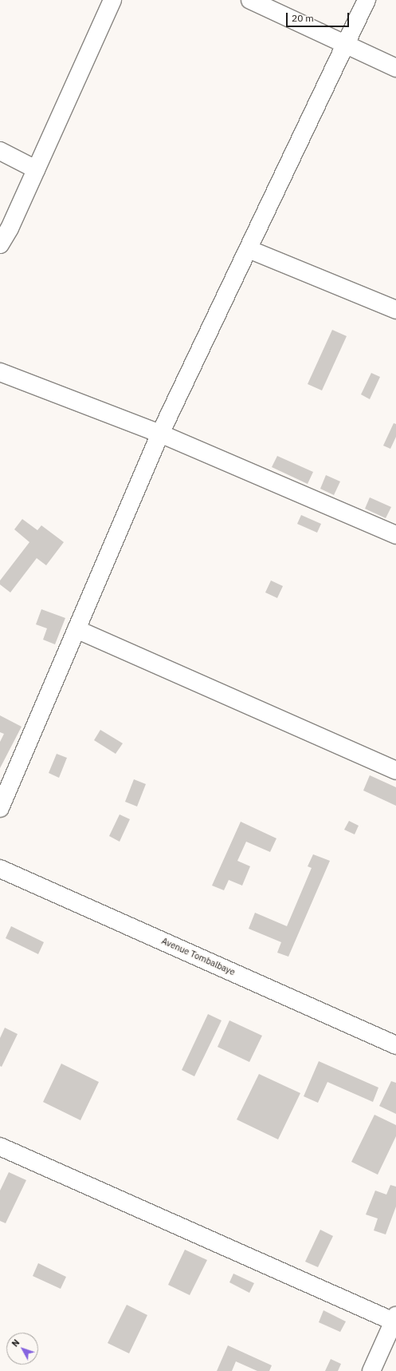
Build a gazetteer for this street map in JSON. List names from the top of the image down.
{
  "streets": {
    "street": ["Avenue Tombalbaye"]
  },
  "scale_bar": "20 m",
  "north": "top left"
}
